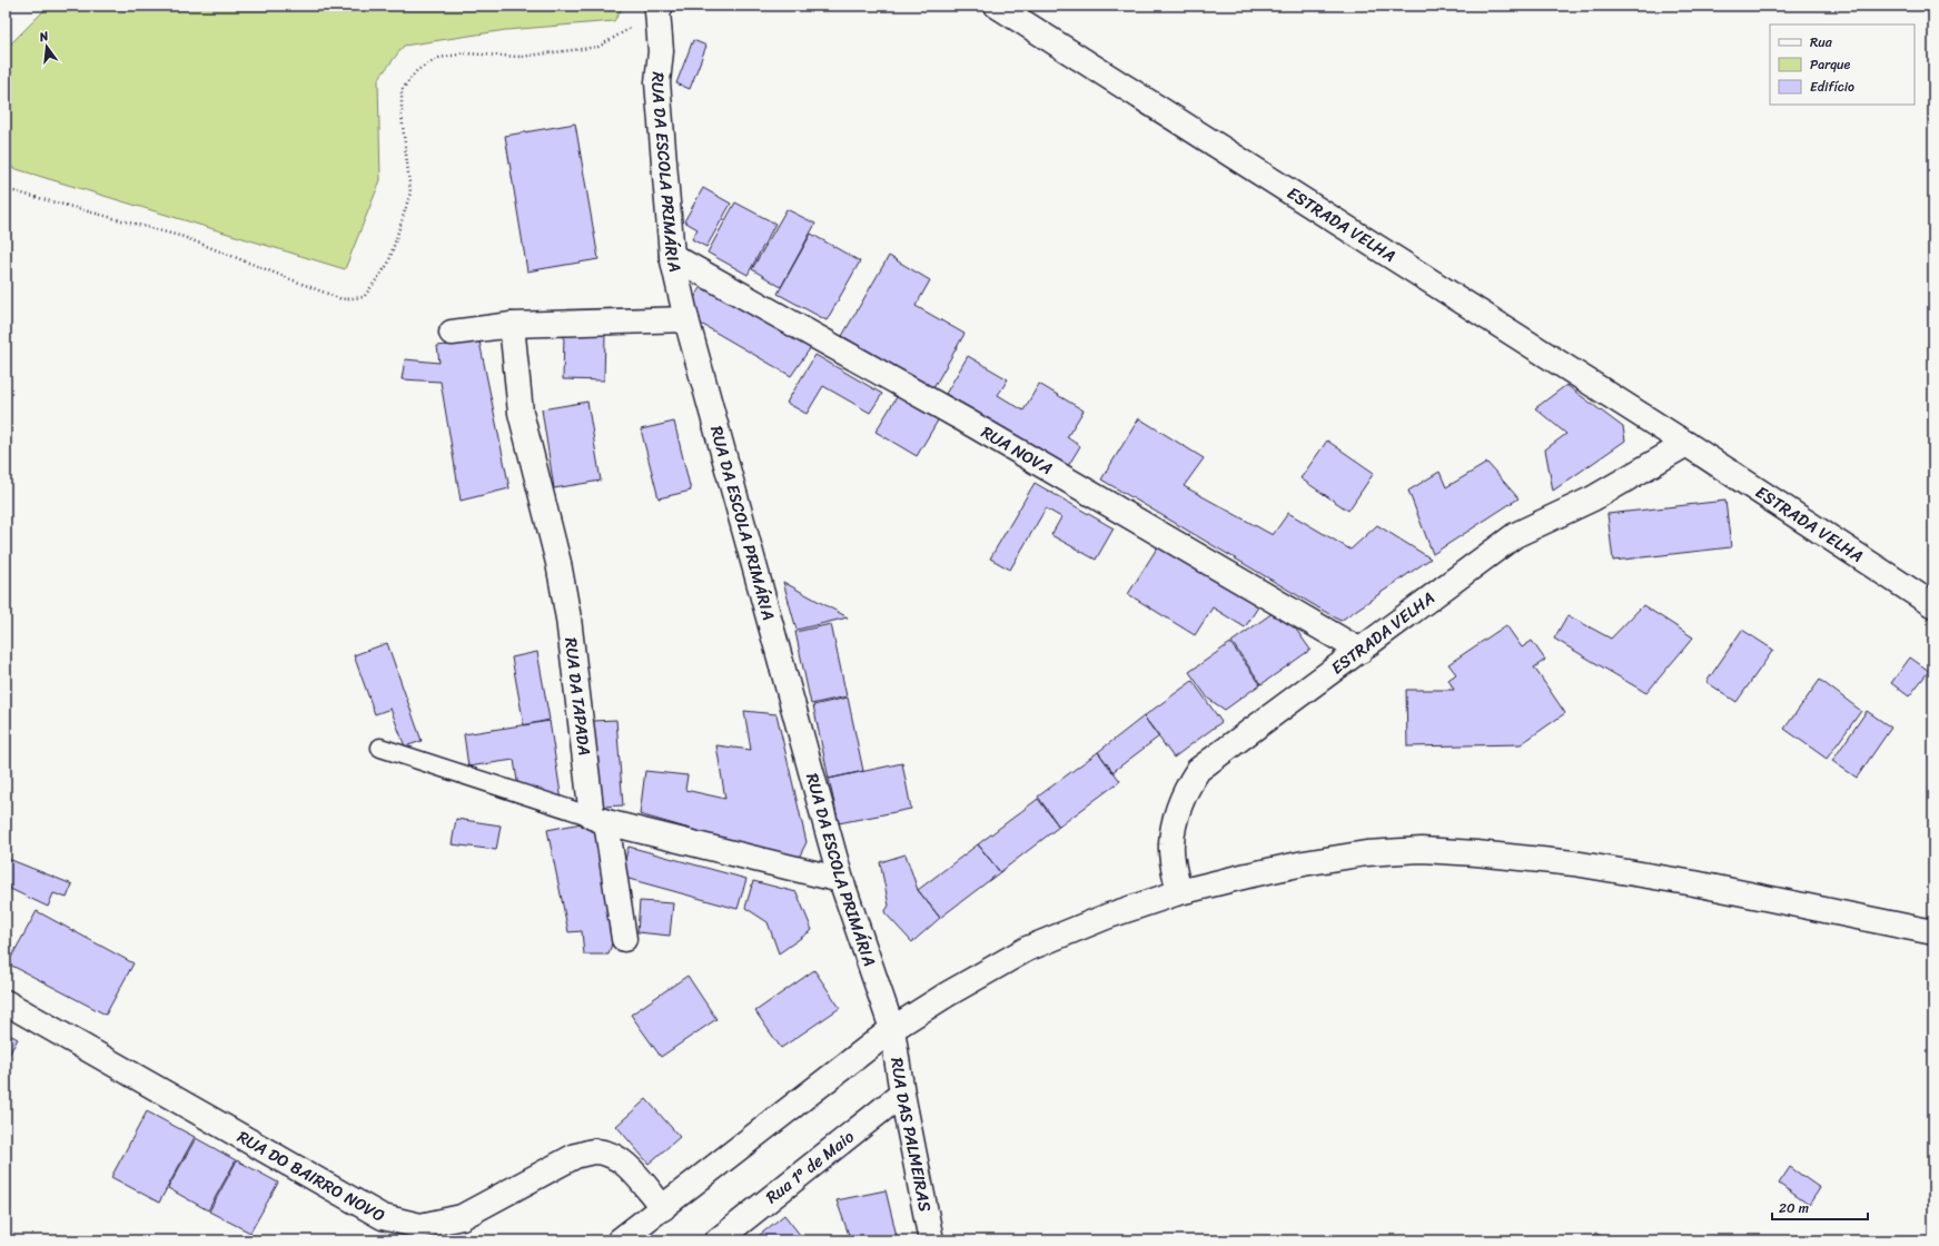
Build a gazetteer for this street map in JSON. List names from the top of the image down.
{
  "streets": {
    "street": [
      "RUA DA ESCOLA PRIMÁRIA",
      "ESTRADA VELHA",
      "RUA NOVA",
      "RUA DA TAPADA",
      "RUA DAS PALMEIRAS",
      "Rua 1º de Maio",
      "RUA DO BAIRRO NOVO"
    ]
  },
  "crossings": [
    ["RUA DA ESCOLA PRIMÁRIA", "RUA NOVA"],
    ["RUA DA ESCOLA PRIMÁRIA", "RUA DAS PALMEIRAS"],
    ["ESTRADA VELHA", "RUA NOVA"],
    ["RUA DAS PALMEIRAS", "Rua 1º de Maio"]
  ],
  "legend": ["Rua", "Parque", "Edifício"],
  "scale_bar": "20 m",
  "north": "top"
}
